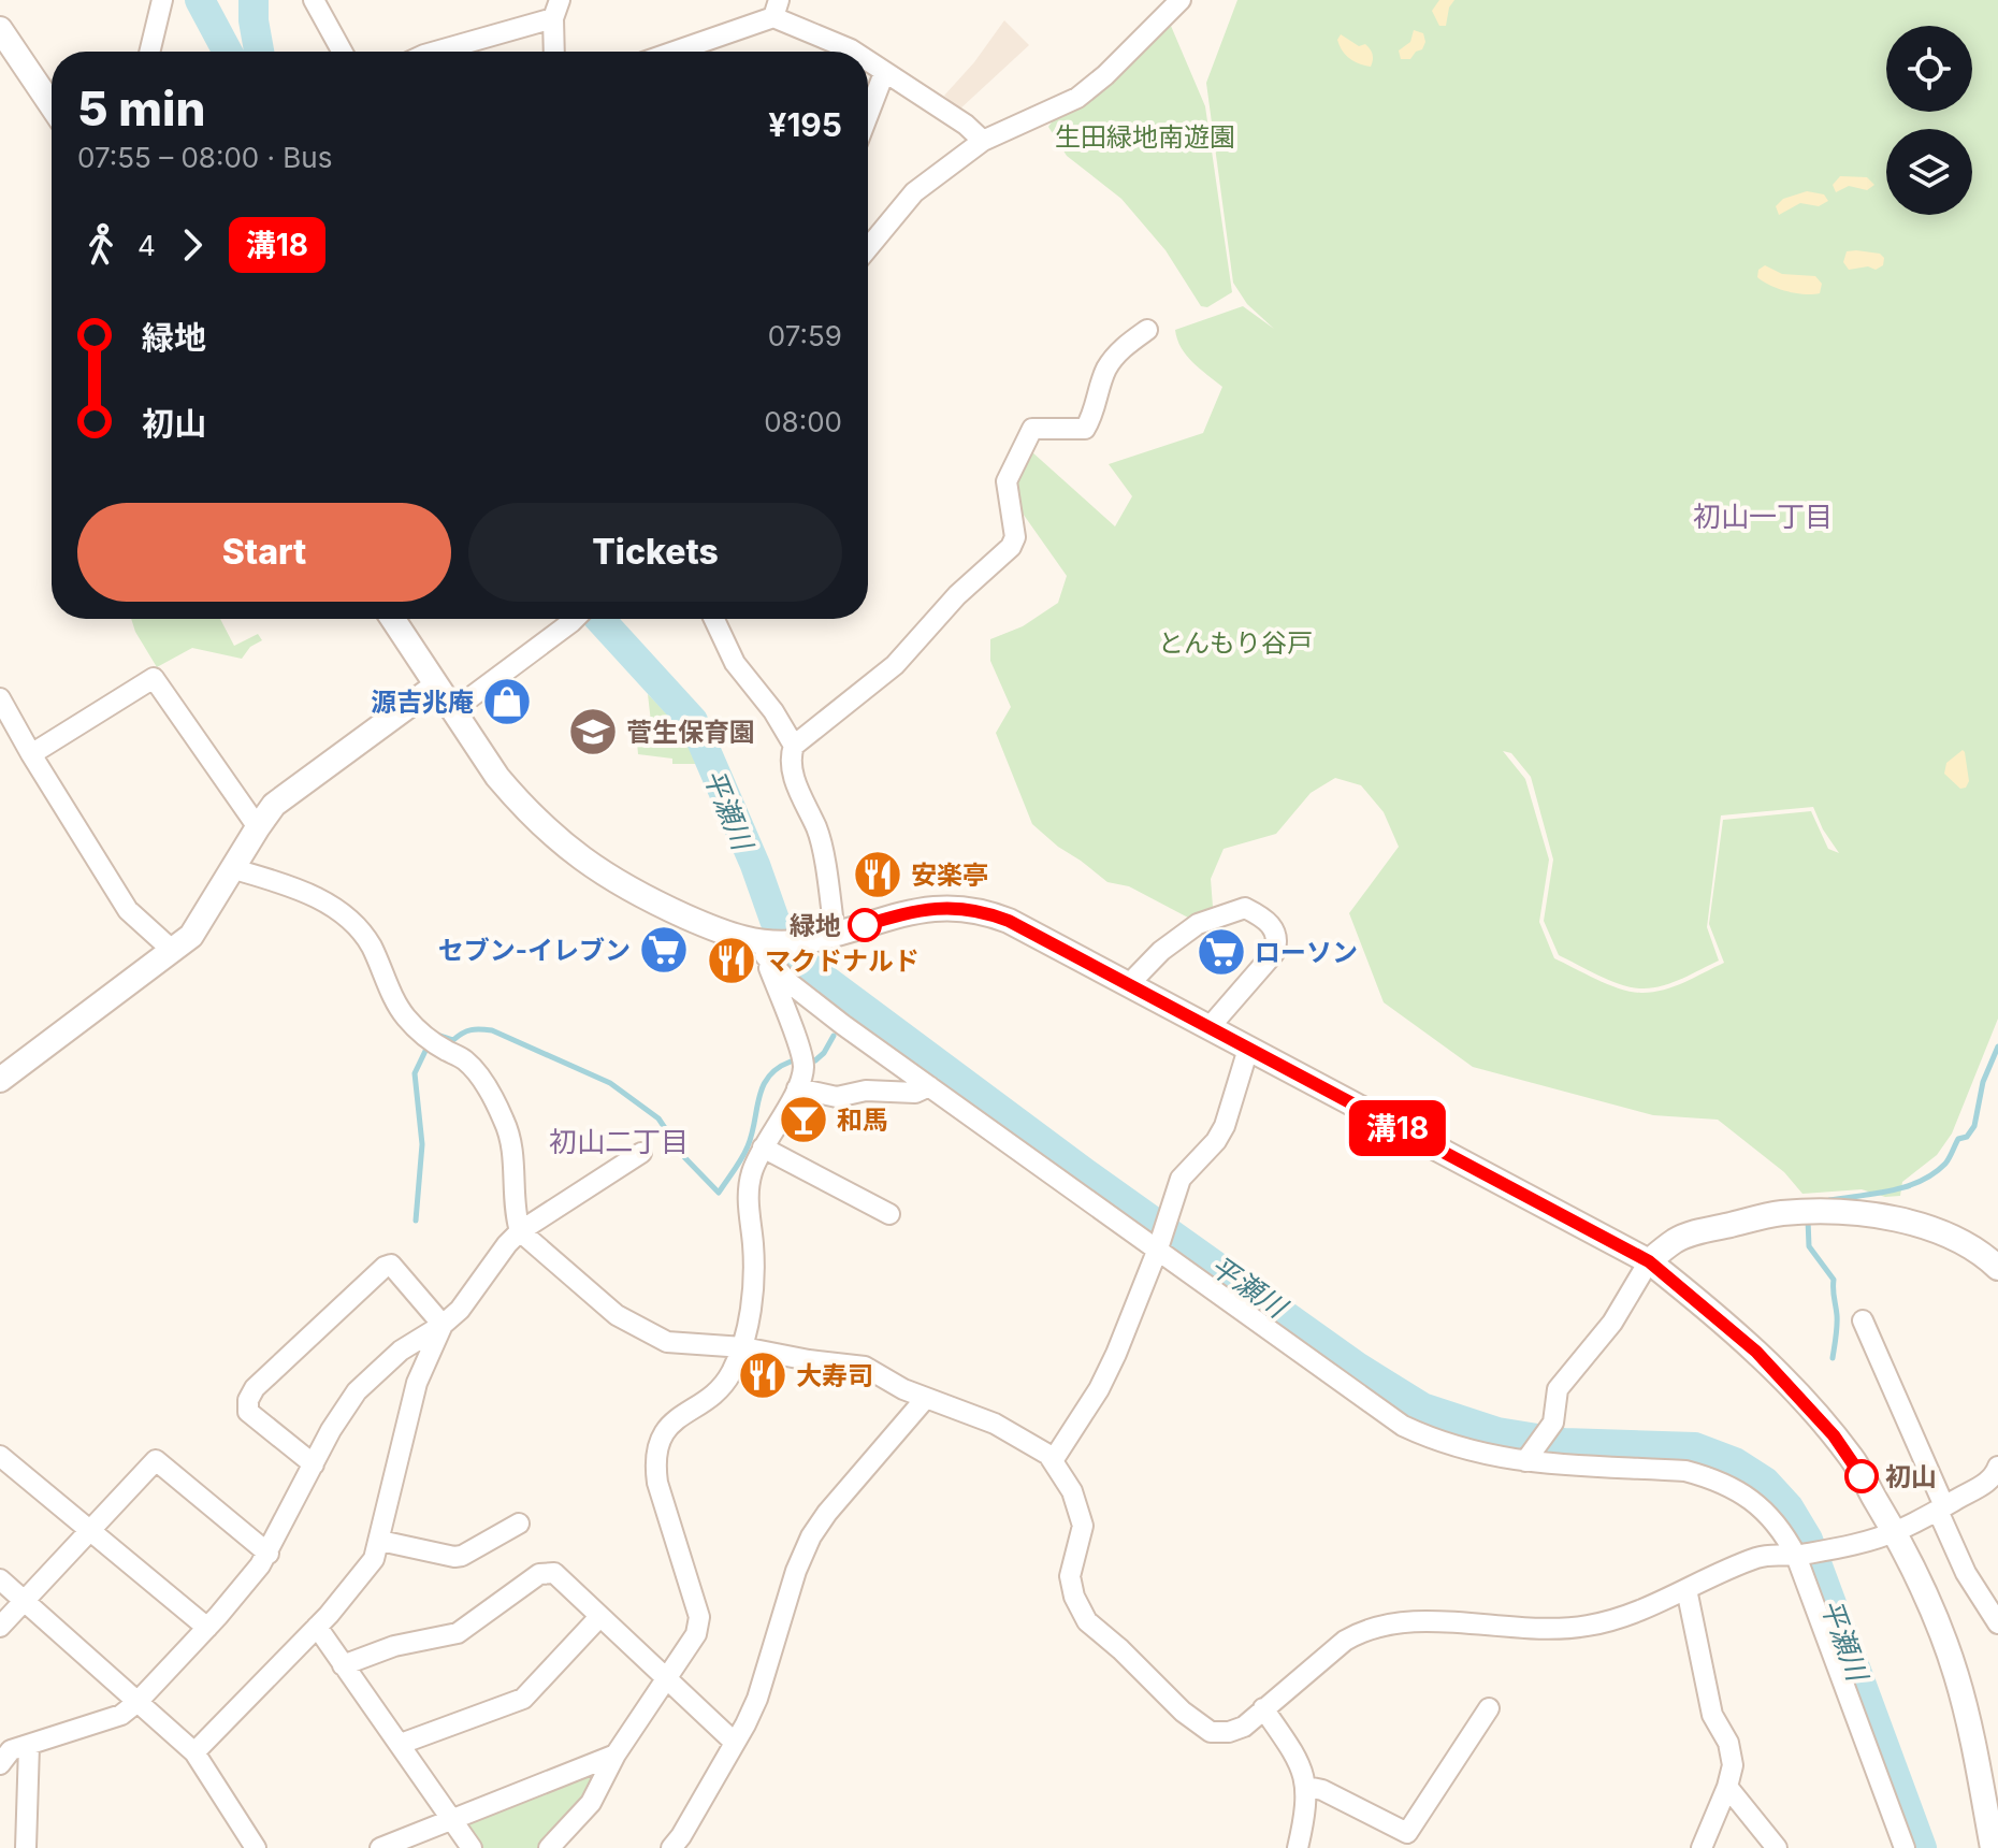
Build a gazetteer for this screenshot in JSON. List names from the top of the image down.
{
  "districts": ["初山一丁目", "初山二丁目"],
  "water": ["平瀬川"],
  "parks": ["生田緑地南遊園", "とんもり谷戸"],
  "places": {
    "shop": ["源吉兆庵"],
    "school or university": ["菅生保育園"],
    "restaurant": ["安楽亭", "マクドナルド", "大寿司"],
    "other": ["緑地", "初山"],
    "supermarket": ["セブン-イレブン", "ローソン"],
    "bar": ["和馬"]
  },
  "lines": ["bus line 溝18"],
  "page": {
    "on_map": "溝18",
    "heading": ["5 min", "07:55 – 08:00 · Bus", "¥195"],
    "legs": ["4", "溝18"],
    "list": [
      {
        "name": "緑地",
        "value": "07:59"
      },
      {
        "name": "初山",
        "value": "08:00"
      }
    ],
    "buttons": ["Start", "Tickets"]
  }
}
